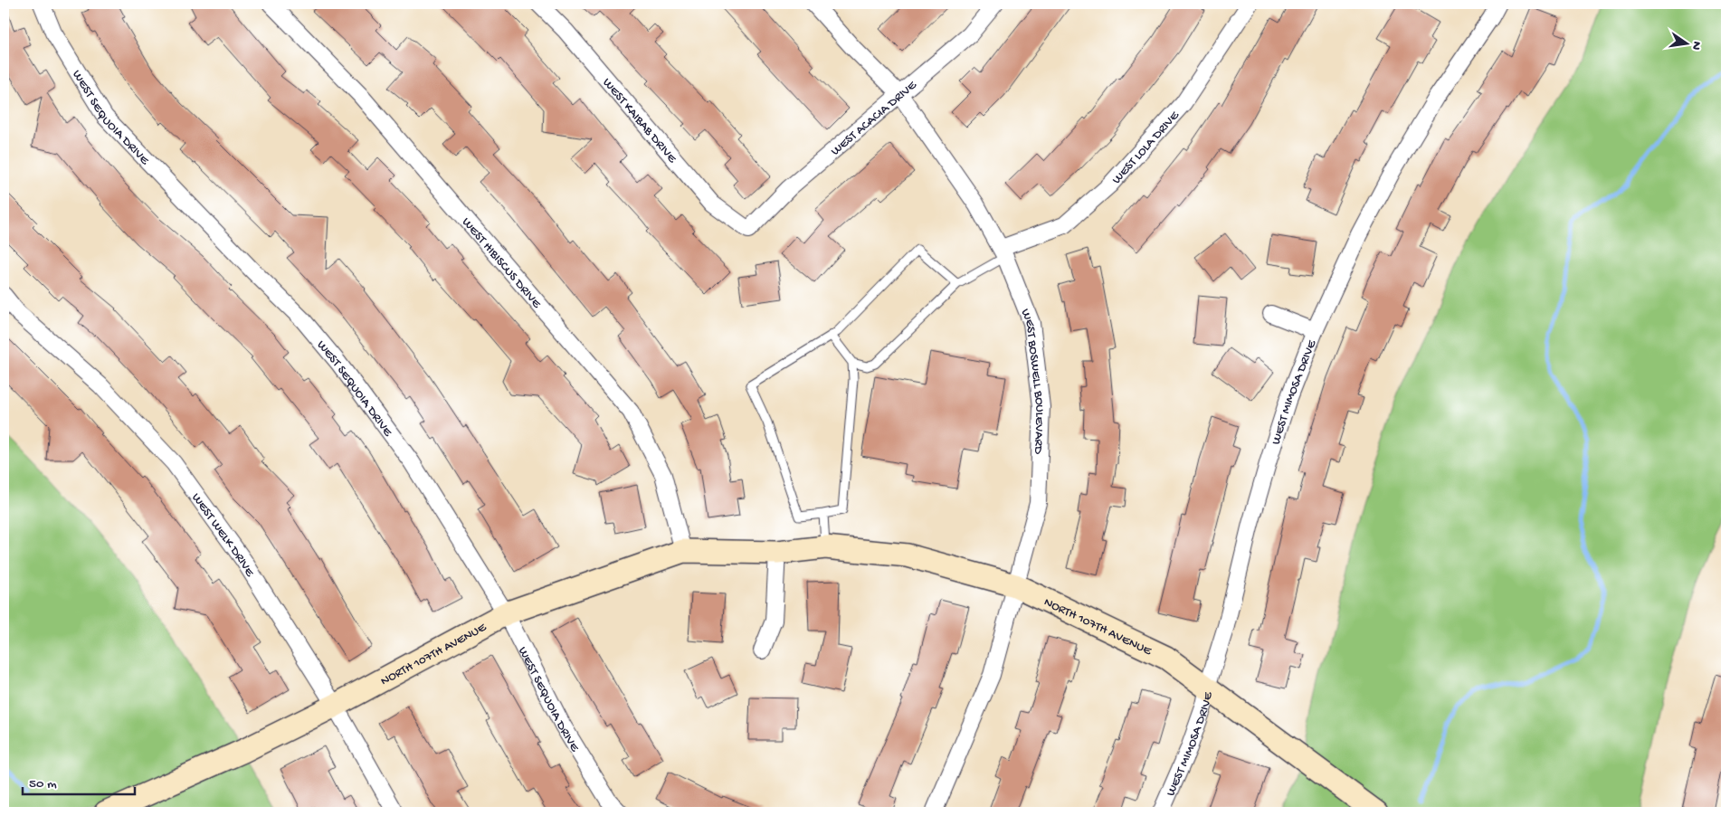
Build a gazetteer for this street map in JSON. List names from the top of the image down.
{
  "streets": {
    "street": [
      "WEST SEQUOIA DRIVE",
      "WEST ACACIA DRIVE",
      "WEST KAIBAB DRIVE",
      "WEST LOLA DRIVE",
      "WEST HIBISCUS DRIVE",
      "WEST BOSWELL BOULEVARD",
      "WEST MIMOSA DRIVE",
      "WEST WELK DRIVE",
      "NORTH 107TH AVENUE"
    ]
  },
  "crossings": [
    ["WEST SEQUOIA DRIVE", "NORTH 107TH AVENUE"],
    ["WEST ACACIA DRIVE", "WEST KAIBAB DRIVE"],
    ["WEST ACACIA DRIVE", "WEST BOSWELL BOULEVARD"],
    ["WEST LOLA DRIVE", "WEST BOSWELL BOULEVARD"],
    ["WEST HIBISCUS DRIVE", "NORTH 107TH AVENUE"],
    ["WEST BOSWELL BOULEVARD", "NORTH 107TH AVENUE"],
    ["WEST MIMOSA DRIVE", "NORTH 107TH AVENUE"],
    ["WEST WELK DRIVE", "NORTH 107TH AVENUE"]
  ],
  "scale_bar": "50 m",
  "north": "right"
}
